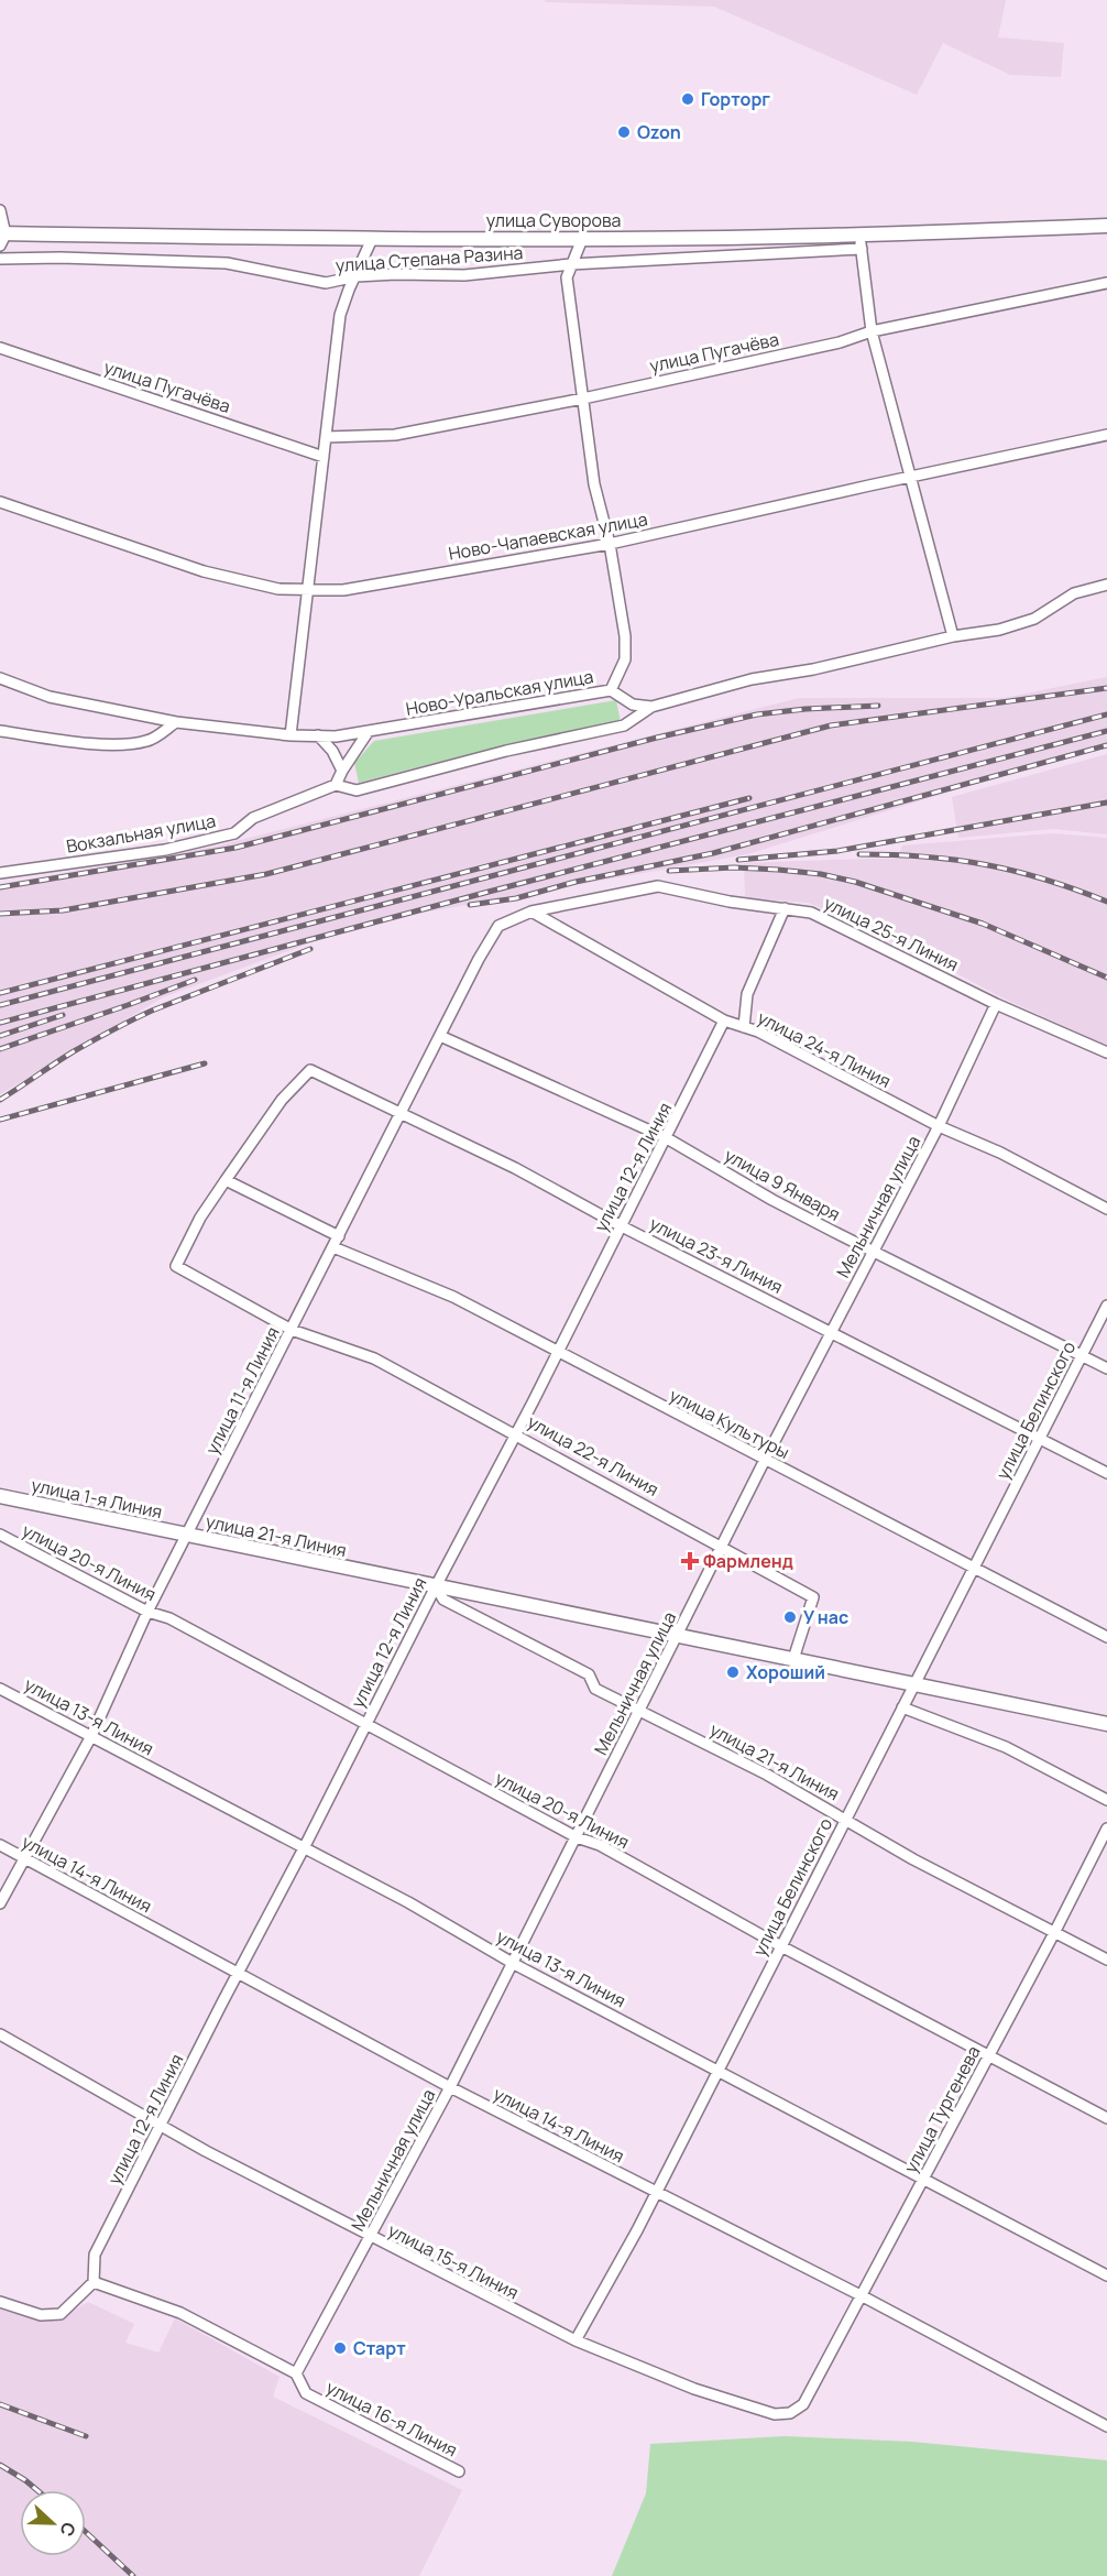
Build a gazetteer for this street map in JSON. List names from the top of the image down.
{
  "streets": {
    "main road": ["улица Суворова", "улица 1-я Линия", "улица 21-я Линия"],
    "street": [
      "улица Степана Разина",
      "улица Пугачёва",
      "Ново-Чапаевская улица",
      "Ново-Уральская улица",
      "Вокзальная улица",
      "улица 25-я Линия",
      "улица 24-я Линия",
      "улица 12-я Линия",
      "улица 9 Января",
      "Мельничная улица",
      "улица 23-я Линия",
      "улица 11-я Линия",
      "улица Белинского",
      "улица Культуры",
      "улица 22-я Линия",
      "улица 20-я Линия",
      "улица 13-я Линия",
      "улица 14-я Линия",
      "улица Тургенева",
      "улица 15-я Линия",
      "улица 16-я Линия"
    ]
  },
  "crossings": [
    ["улица Суворова", "улица Степана Разина"],
    ["улица 25-я Линия", "улица 24-я Линия"],
    ["улица 25-я Линия", "Мельничная улица"],
    ["улица 25-я Линия", "улица 11-я Линия"],
    ["улица 24-я Линия", "улица 12-я Линия"],
    ["улица 24-я Линия", "Мельничная улица"],
    ["улица 24-я Линия", "улица 11-я Линия"],
    ["улица 12-я Линия", "улица 9 Января"],
    ["улица 12-я Линия", "улица 23-я Линия"],
    ["улица 12-я Линия", "улица Культуры"],
    ["улица 12-я Линия", "улица 22-я Линия"],
    ["улица 12-я Линия", "улица 21-я Линия"],
    ["улица 12-я Линия", "улица 20-я Линия"],
    ["улица 12-я Линия", "улица 13-я Линия"],
    ["улица 12-я Линия", "улица 14-я Линия"],
    ["улица 12-я Линия", "улица 15-я Линия"],
    ["улица 12-я Линия", "улица 16-я Линия"],
    ["улица 9 Января", "Мельничная улица"],
    ["улица 9 Января", "улица 11-я Линия"],
    ["улица 9 Января", "улица Белинского"],
    ["Мельничная улица", "улица 23-я Линия"],
    ["Мельничная улица", "улица Культуры"],
    ["Мельничная улица", "улица 22-я Линия"],
    ["Мельничная улица", "улица 21-я Линия"],
    ["Мельничная улица", "улица 20-я Линия"],
    ["Мельничная улица", "улица 13-я Линия"],
    ["Мельничная улица", "улица 14-я Линия"],
    ["Мельничная улица", "улица 15-я Линия"],
    ["Мельничная улица", "улица 16-я Линия"],
    ["улица 23-я Линия", "улица 11-я Линия"],
    ["улица 23-я Линия", "улица Белинского"],
    ["улица 23-я Линия", "улица 22-я Линия"],
    ["улица 11-я Линия", "улица Культуры"],
    ["улица 11-я Линия", "улица 22-я Линия"],
    ["улица 11-я Линия", "улица 1-я Линия"],
    ["улица 11-я Линия", "улица 21-я Линия"],
    ["улица 11-я Линия", "улица 20-я Линия"],
    ["улица 11-я Линия", "улица 13-я Линия"],
    ["улица 11-я Линия", "улица 14-я Линия"],
    ["улица Белинского", "улица Культуры"],
    ["улица Белинского", "улица 21-я Линия"],
    ["улица Белинского", "улица 20-я Линия"],
    ["улица Белинского", "улица 13-я Линия"],
    ["улица Белинского", "улица 14-я Линия"],
    ["улица Белинского", "улица 15-я Линия"],
    ["улица 1-я Линия", "улица 21-я Линия"],
    ["улица 21-я Линия", "улица Тургенева"],
    ["улица 20-я Линия", "улица Тургенева"],
    ["улица 13-я Линия", "улица Тургенева"],
    ["улица 14-я Линия", "улица Тургенева"],
    ["улица Тургенева", "улица 15-я Линия"]
  ],
  "places": {
    "other": [
      "Горторг",
      "Ozon",
      "У нас",
      "Хороший",
      "Cтарт"
    ],
    "health": ["Фармленд"]
  },
  "north": "right"
}
